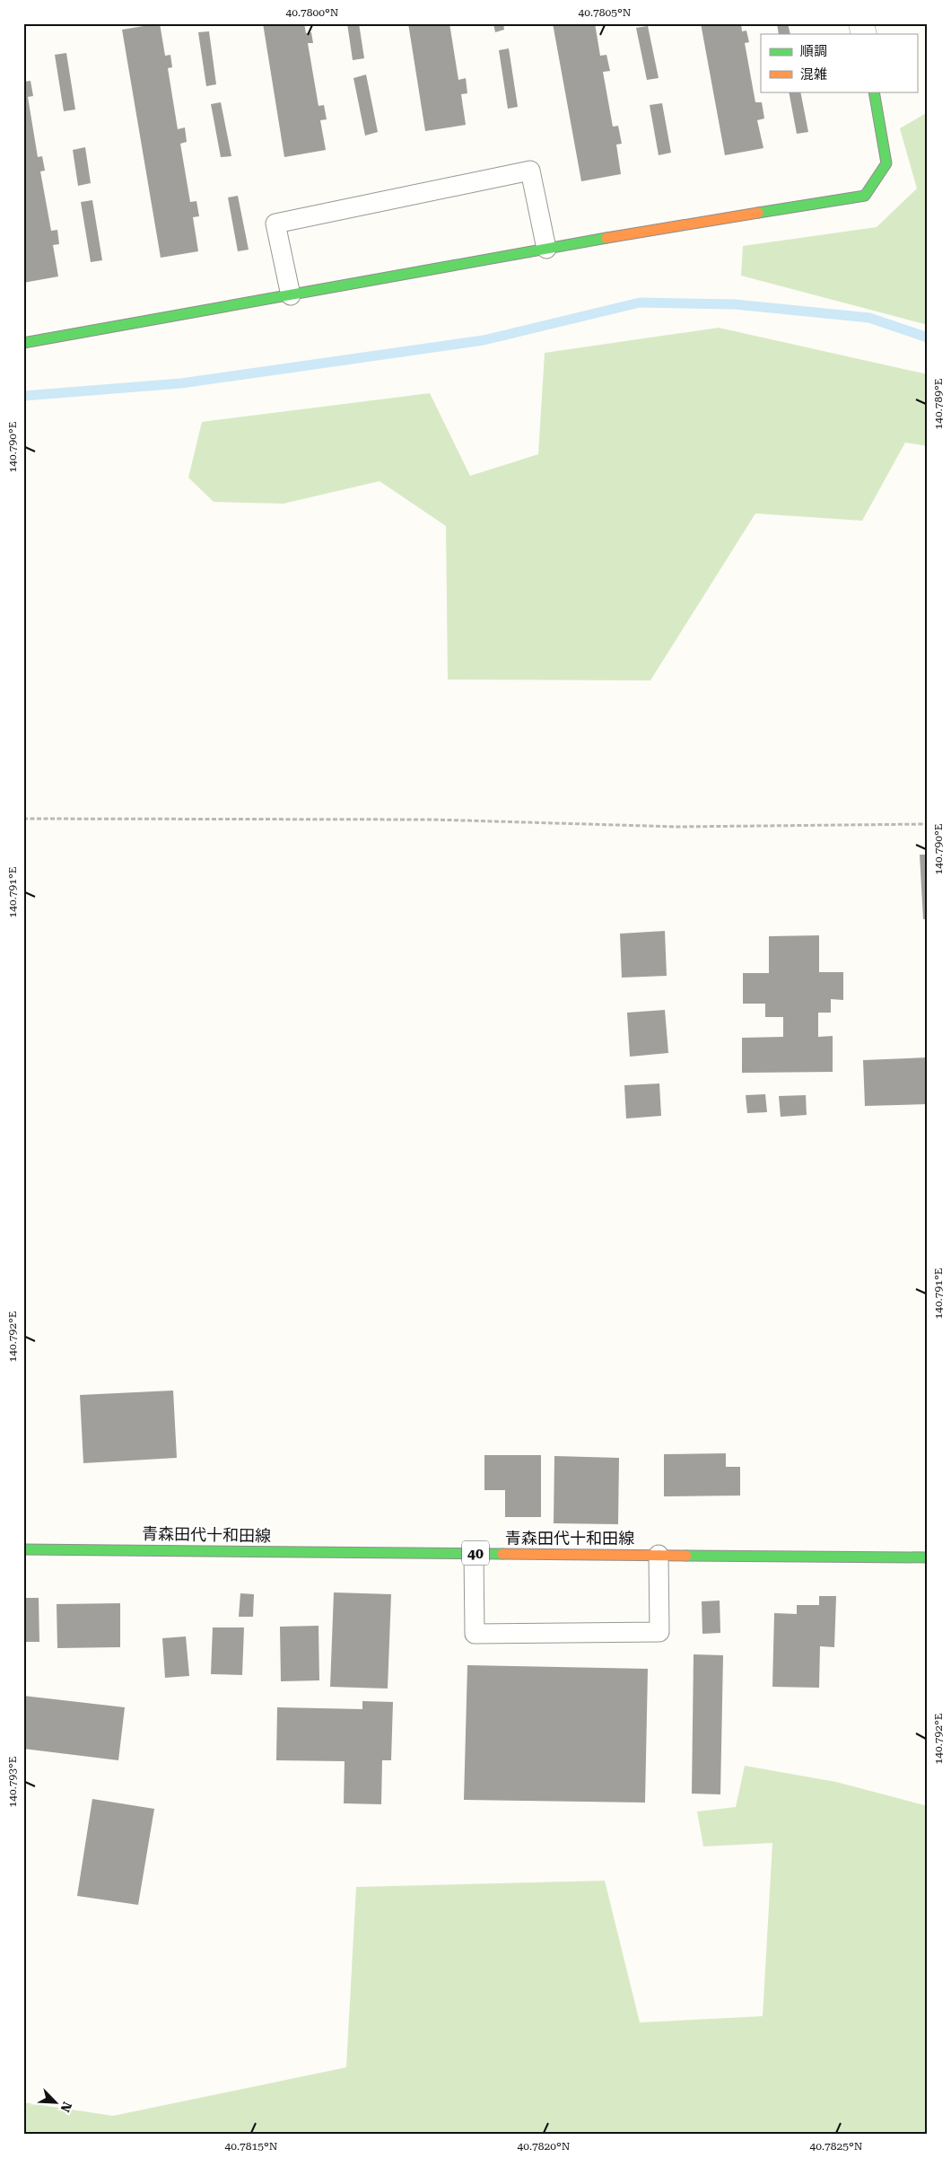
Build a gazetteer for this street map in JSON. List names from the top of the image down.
{
  "streets": {
    "street": ["青森田代十和田線", "40"]
  },
  "legend": ["順調", "混雑"],
  "north": "bottom right",
  "coordinates": [
    "40.7800°N",
    "40.7805°N",
    "140.789°E",
    "140.790°E",
    "140.791°E",
    "140.792°E",
    "140.793°E",
    "40.7815°N",
    "40.7820°N",
    "40.7825°N"
  ]
}
